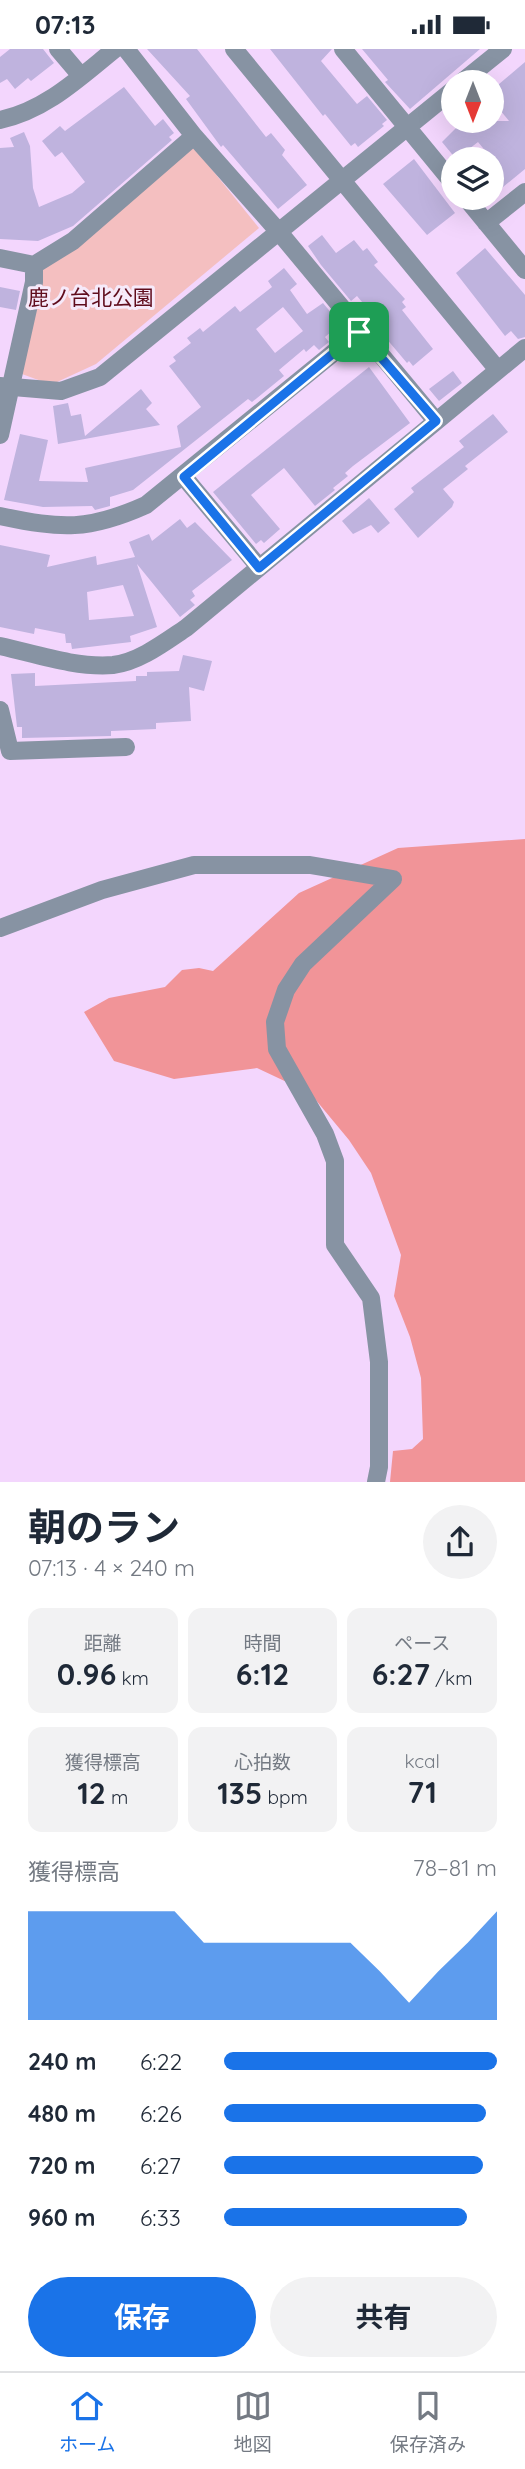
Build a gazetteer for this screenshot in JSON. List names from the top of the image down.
{
  "parks": ["鹿ノ台北公園"],
  "north": "bottom",
  "page": {
    "status": "07:13",
    "heading": ["朝のラン", "07:13 · 4 × 240 m"],
    "stats": [
      ["距離", "0.96 km"],
      ["時間", "6:12"],
      ["ペース", "6:27 /km"],
      ["獲得標高", "12 m"],
      ["心拍数", "135 bpm"],
      ["kcal", "71"]
    ],
    "chart": ["獲得標高", "78–81 m"],
    "list": [
      {
        "name": "240 m",
        "note": "6:22"
      },
      {
        "name": "480 m",
        "note": "6:26"
      },
      {
        "name": "720 m",
        "note": "6:27"
      },
      {
        "name": "960 m",
        "note": "6:33"
      }
    ],
    "buttons": ["保存", "共有"],
    "tabs": ["ホーム", "地図", "保存済み"]
  }
}
